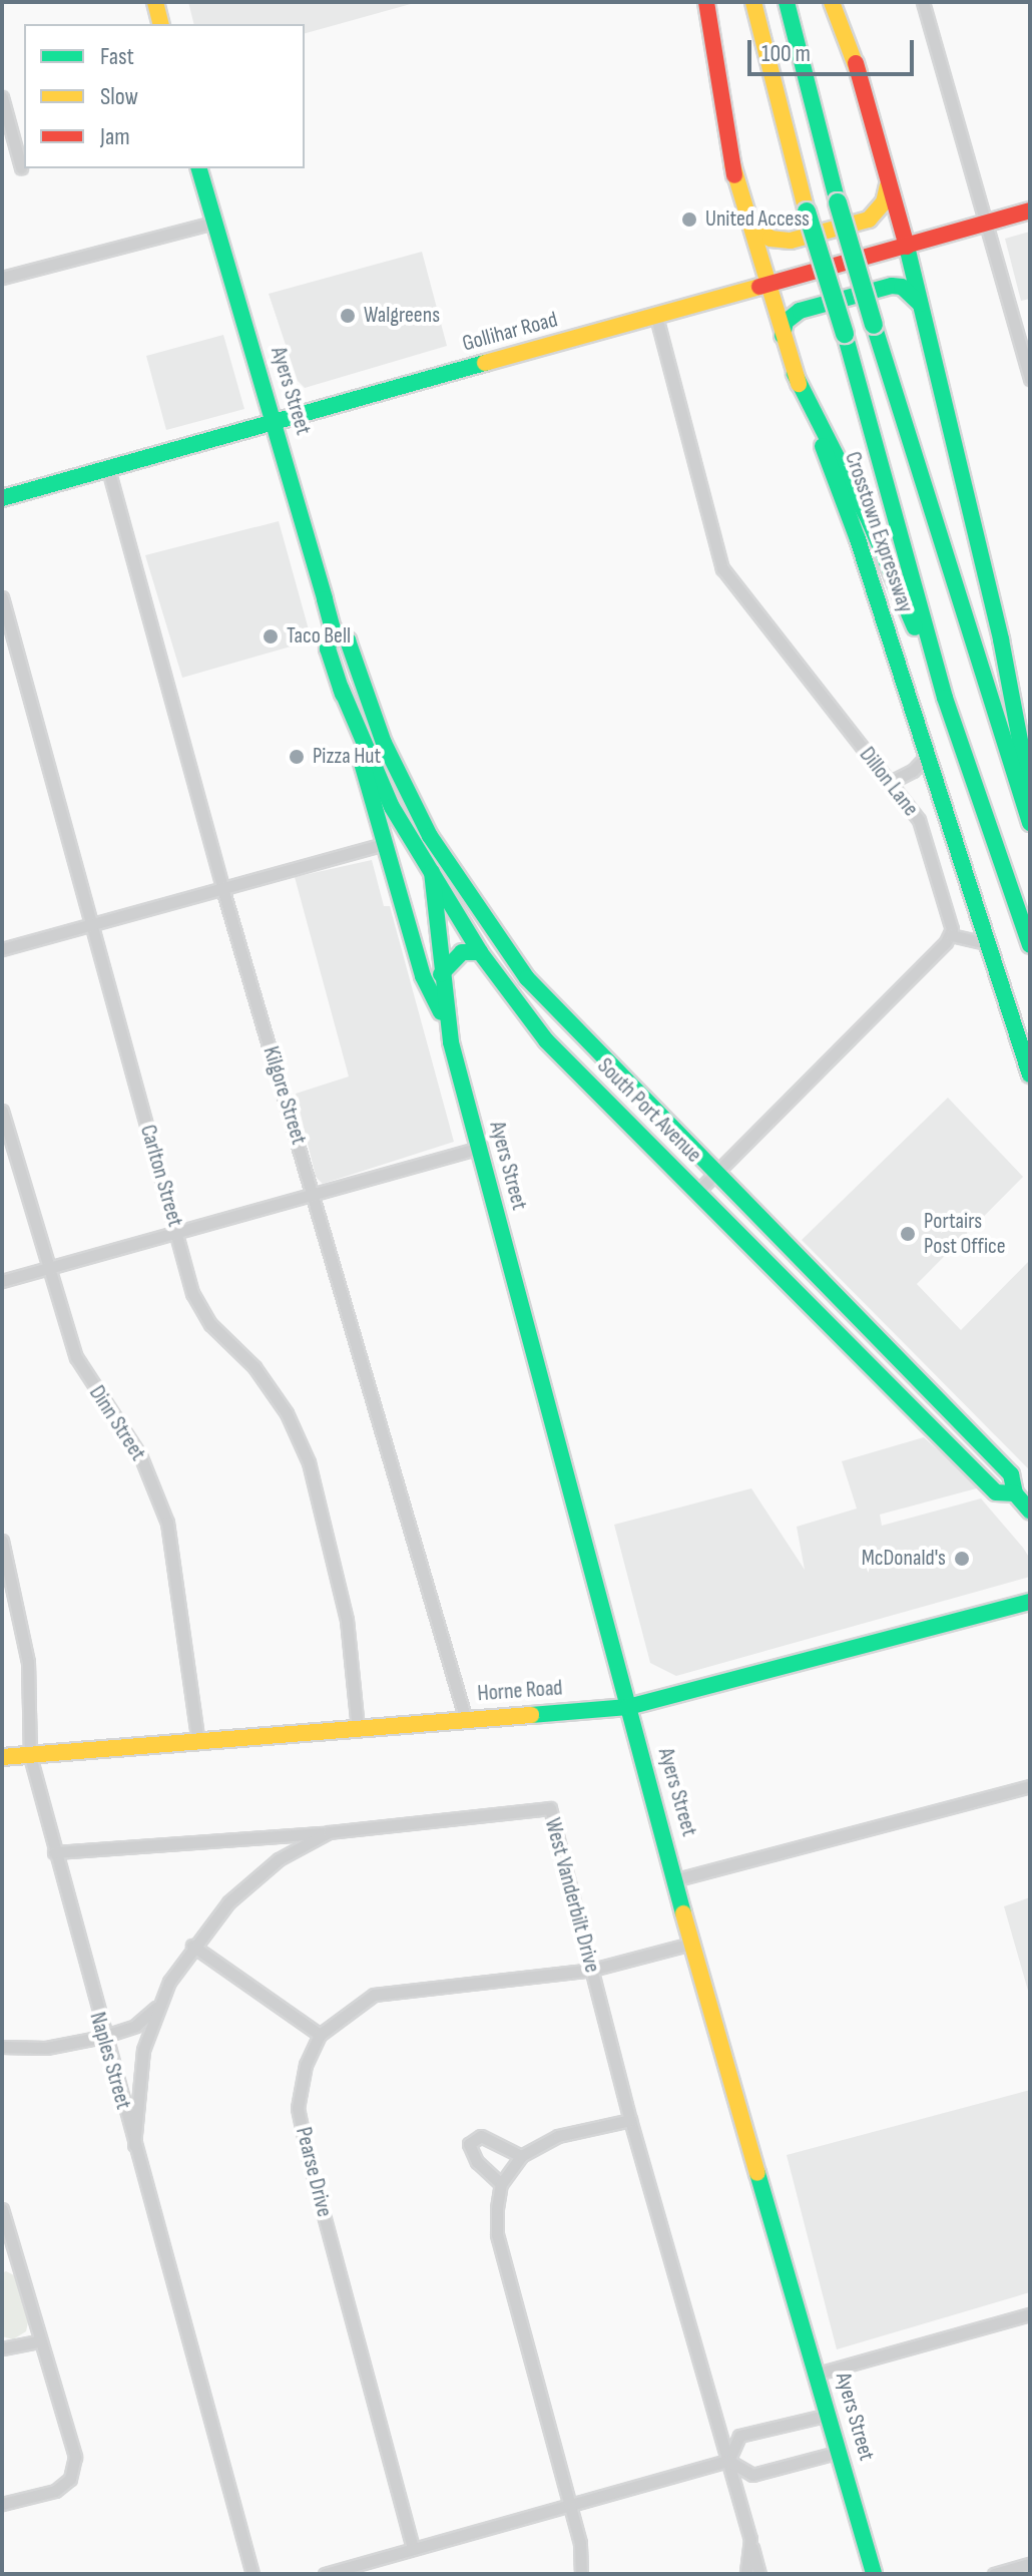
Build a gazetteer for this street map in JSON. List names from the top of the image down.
{
  "streets": {
    "main road": [
      "Gollihar Road",
      "Ayers Street",
      "Crosstown Expressway",
      "South Port Avenue",
      "Horne Road"
    ],
    "street": [
      "Dillon Lane",
      "Kilgore Street",
      "Carlton Street",
      "Dinn Street",
      "West Vanderbilt Drive",
      "Naples Street",
      "Pearse Drive"
    ]
  },
  "crossings": [
    ["Gollihar Road", "Ayers Street"],
    ["Gollihar Road", "Crosstown Expressway"],
    ["Gollihar Road", "Dillon Lane"],
    ["Gollihar Road", "Kilgore Street"],
    ["Ayers Street", "South Port Avenue"],
    ["Ayers Street", "Horne Road"],
    ["Ayers Street", "Pearse Drive"],
    ["Kilgore Street", "Horne Road"],
    ["Carlton Street", "Horne Road"],
    ["Dinn Street", "Horne Road"],
    ["Horne Road", "Naples Street"],
    ["West Vanderbilt Drive", "Naples Street"],
    ["West Vanderbilt Drive", "Pearse Drive"]
  ],
  "places": [
    "United Access",
    "Walgreens",
    "Taco Bell",
    "Pizza Hut",
    "Portairs Post Office",
    "McDonald's"
  ],
  "legend": ["Fast", "Slow", "Jam"],
  "scale_bar": "100 m"
}
